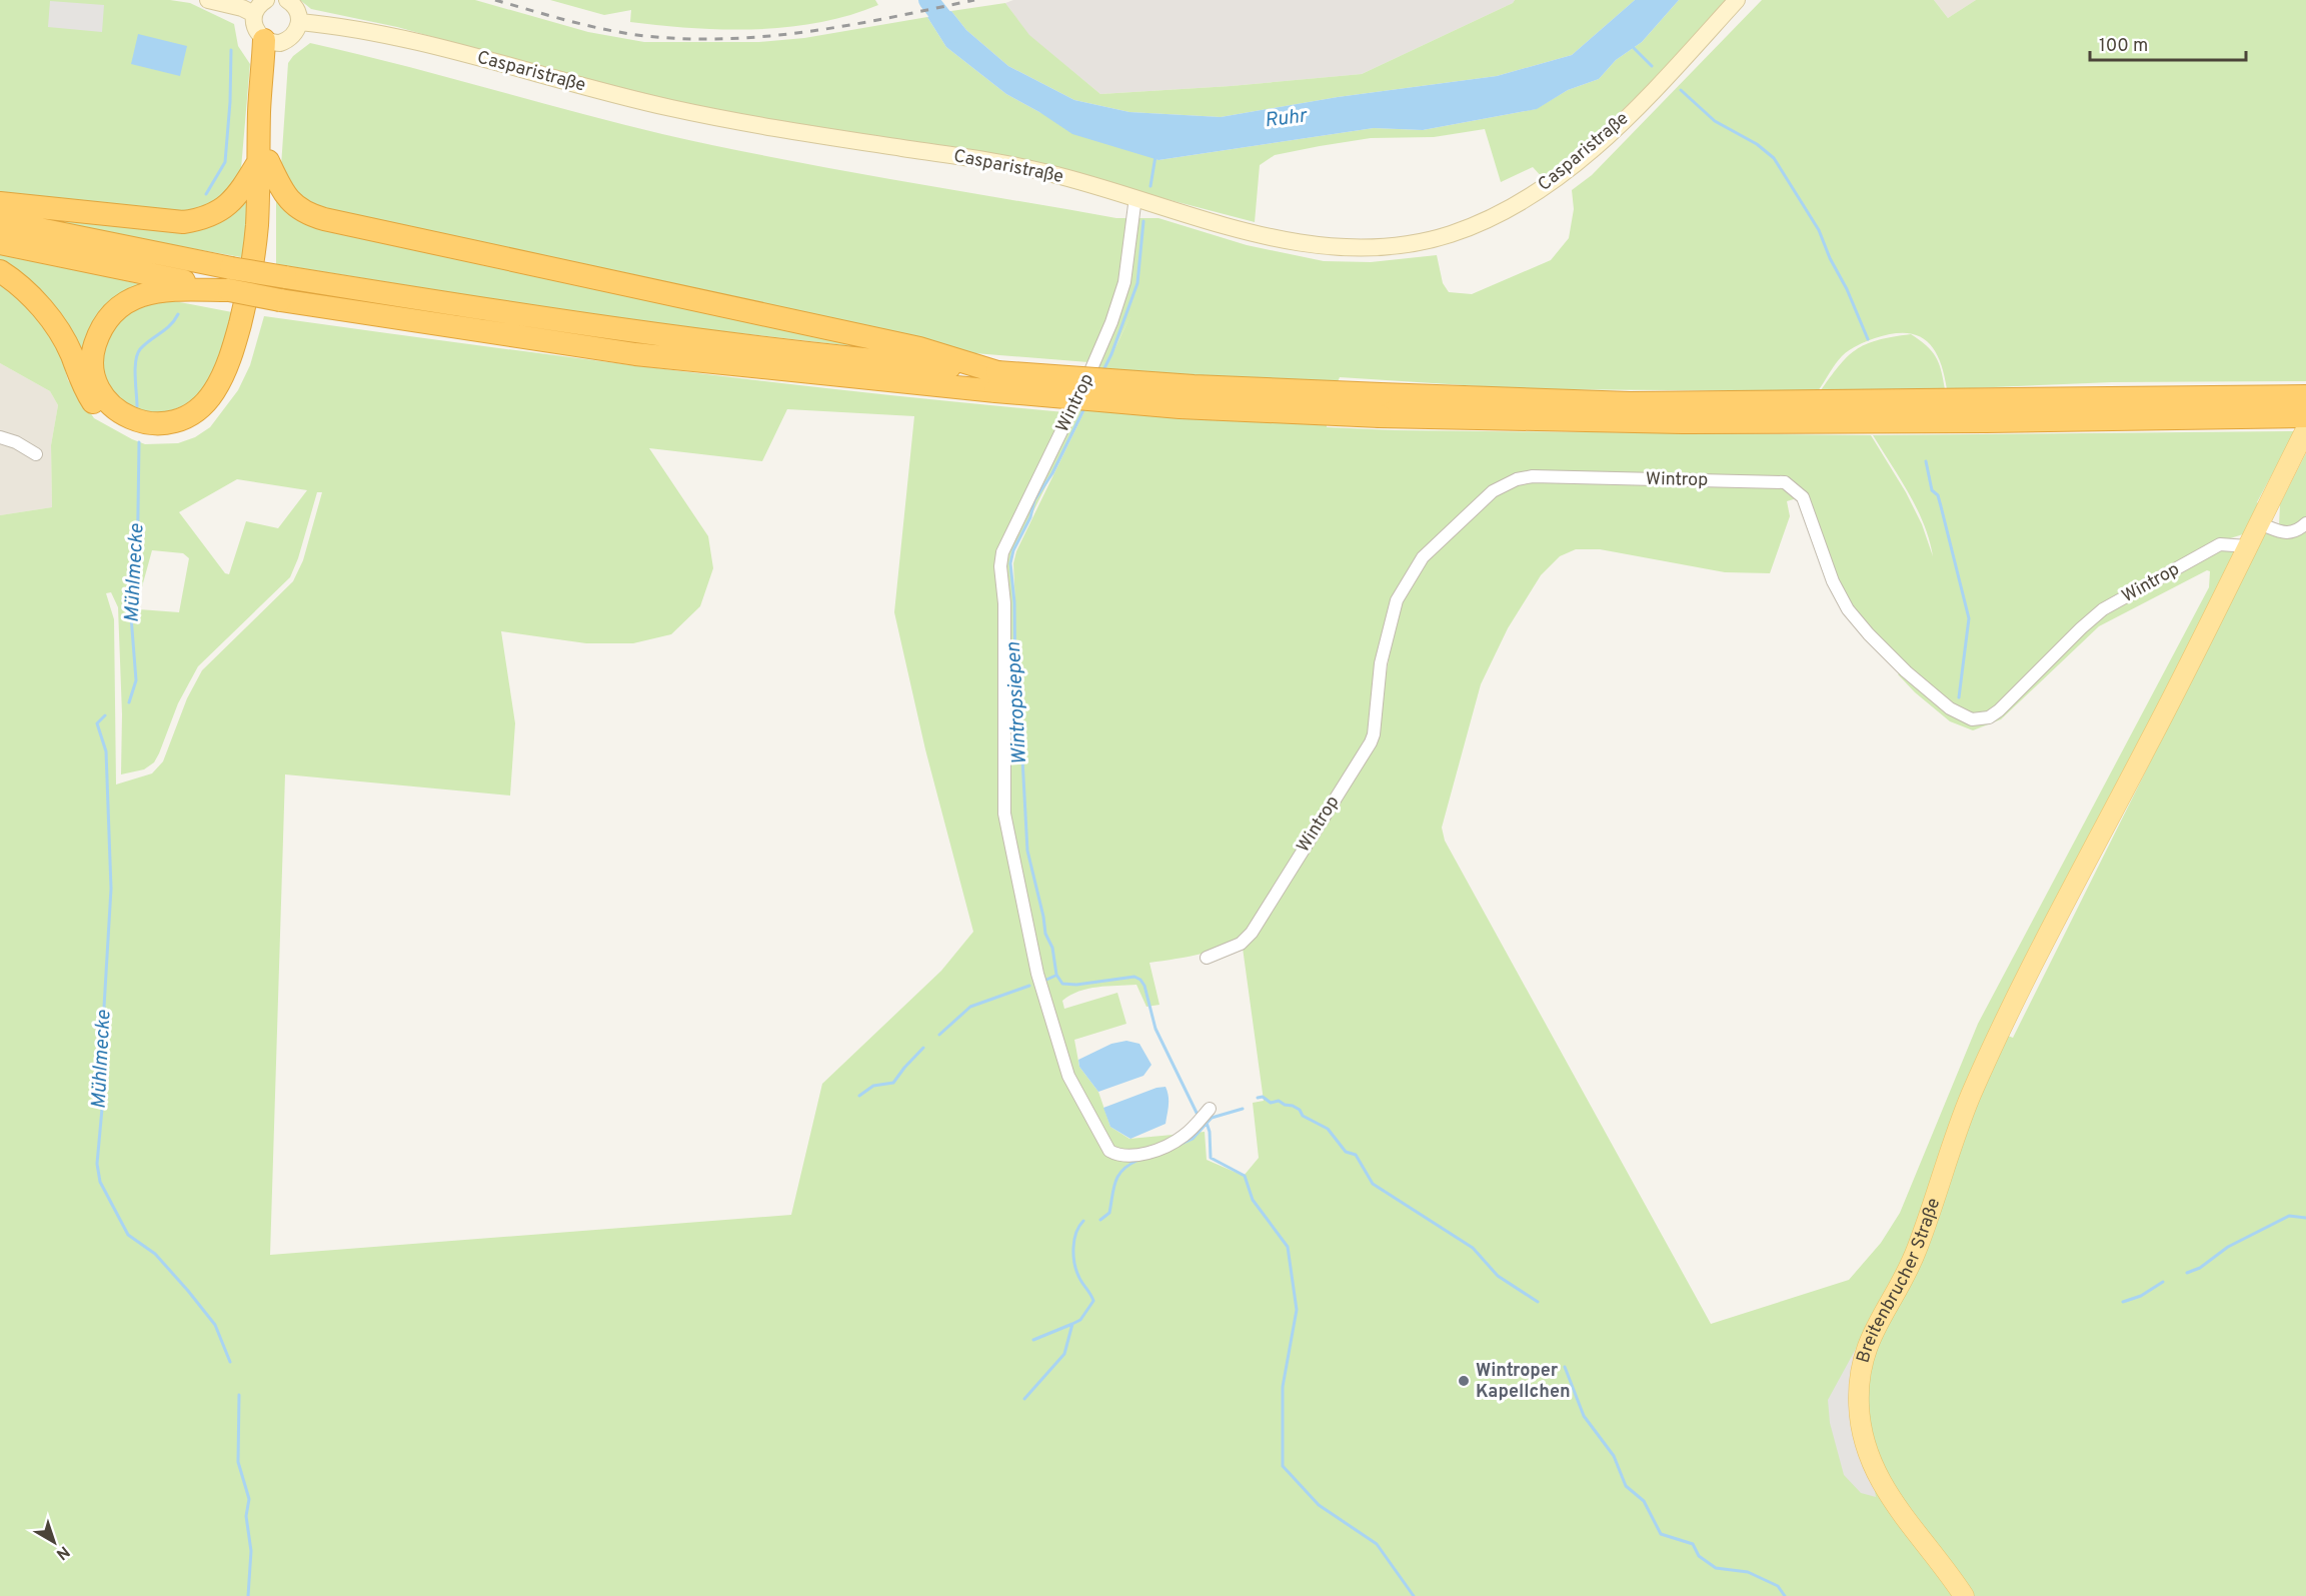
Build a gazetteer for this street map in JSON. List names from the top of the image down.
{
  "streets": {
    "main road": ["Casparistraße", "Breitenbrucher Straße"],
    "street": ["Wintrop"]
  },
  "crossings": [
    ["Casparistraße", "Wintrop"],
    ["Wintrop", "Breitenbrucher Straße"]
  ],
  "water": ["Ruhr", "Mühlmecke", "Wintropsiepen"],
  "places": ["Wintroper Kapellchen"],
  "scale_bar": "100 m",
  "north": "bottom right"
}
